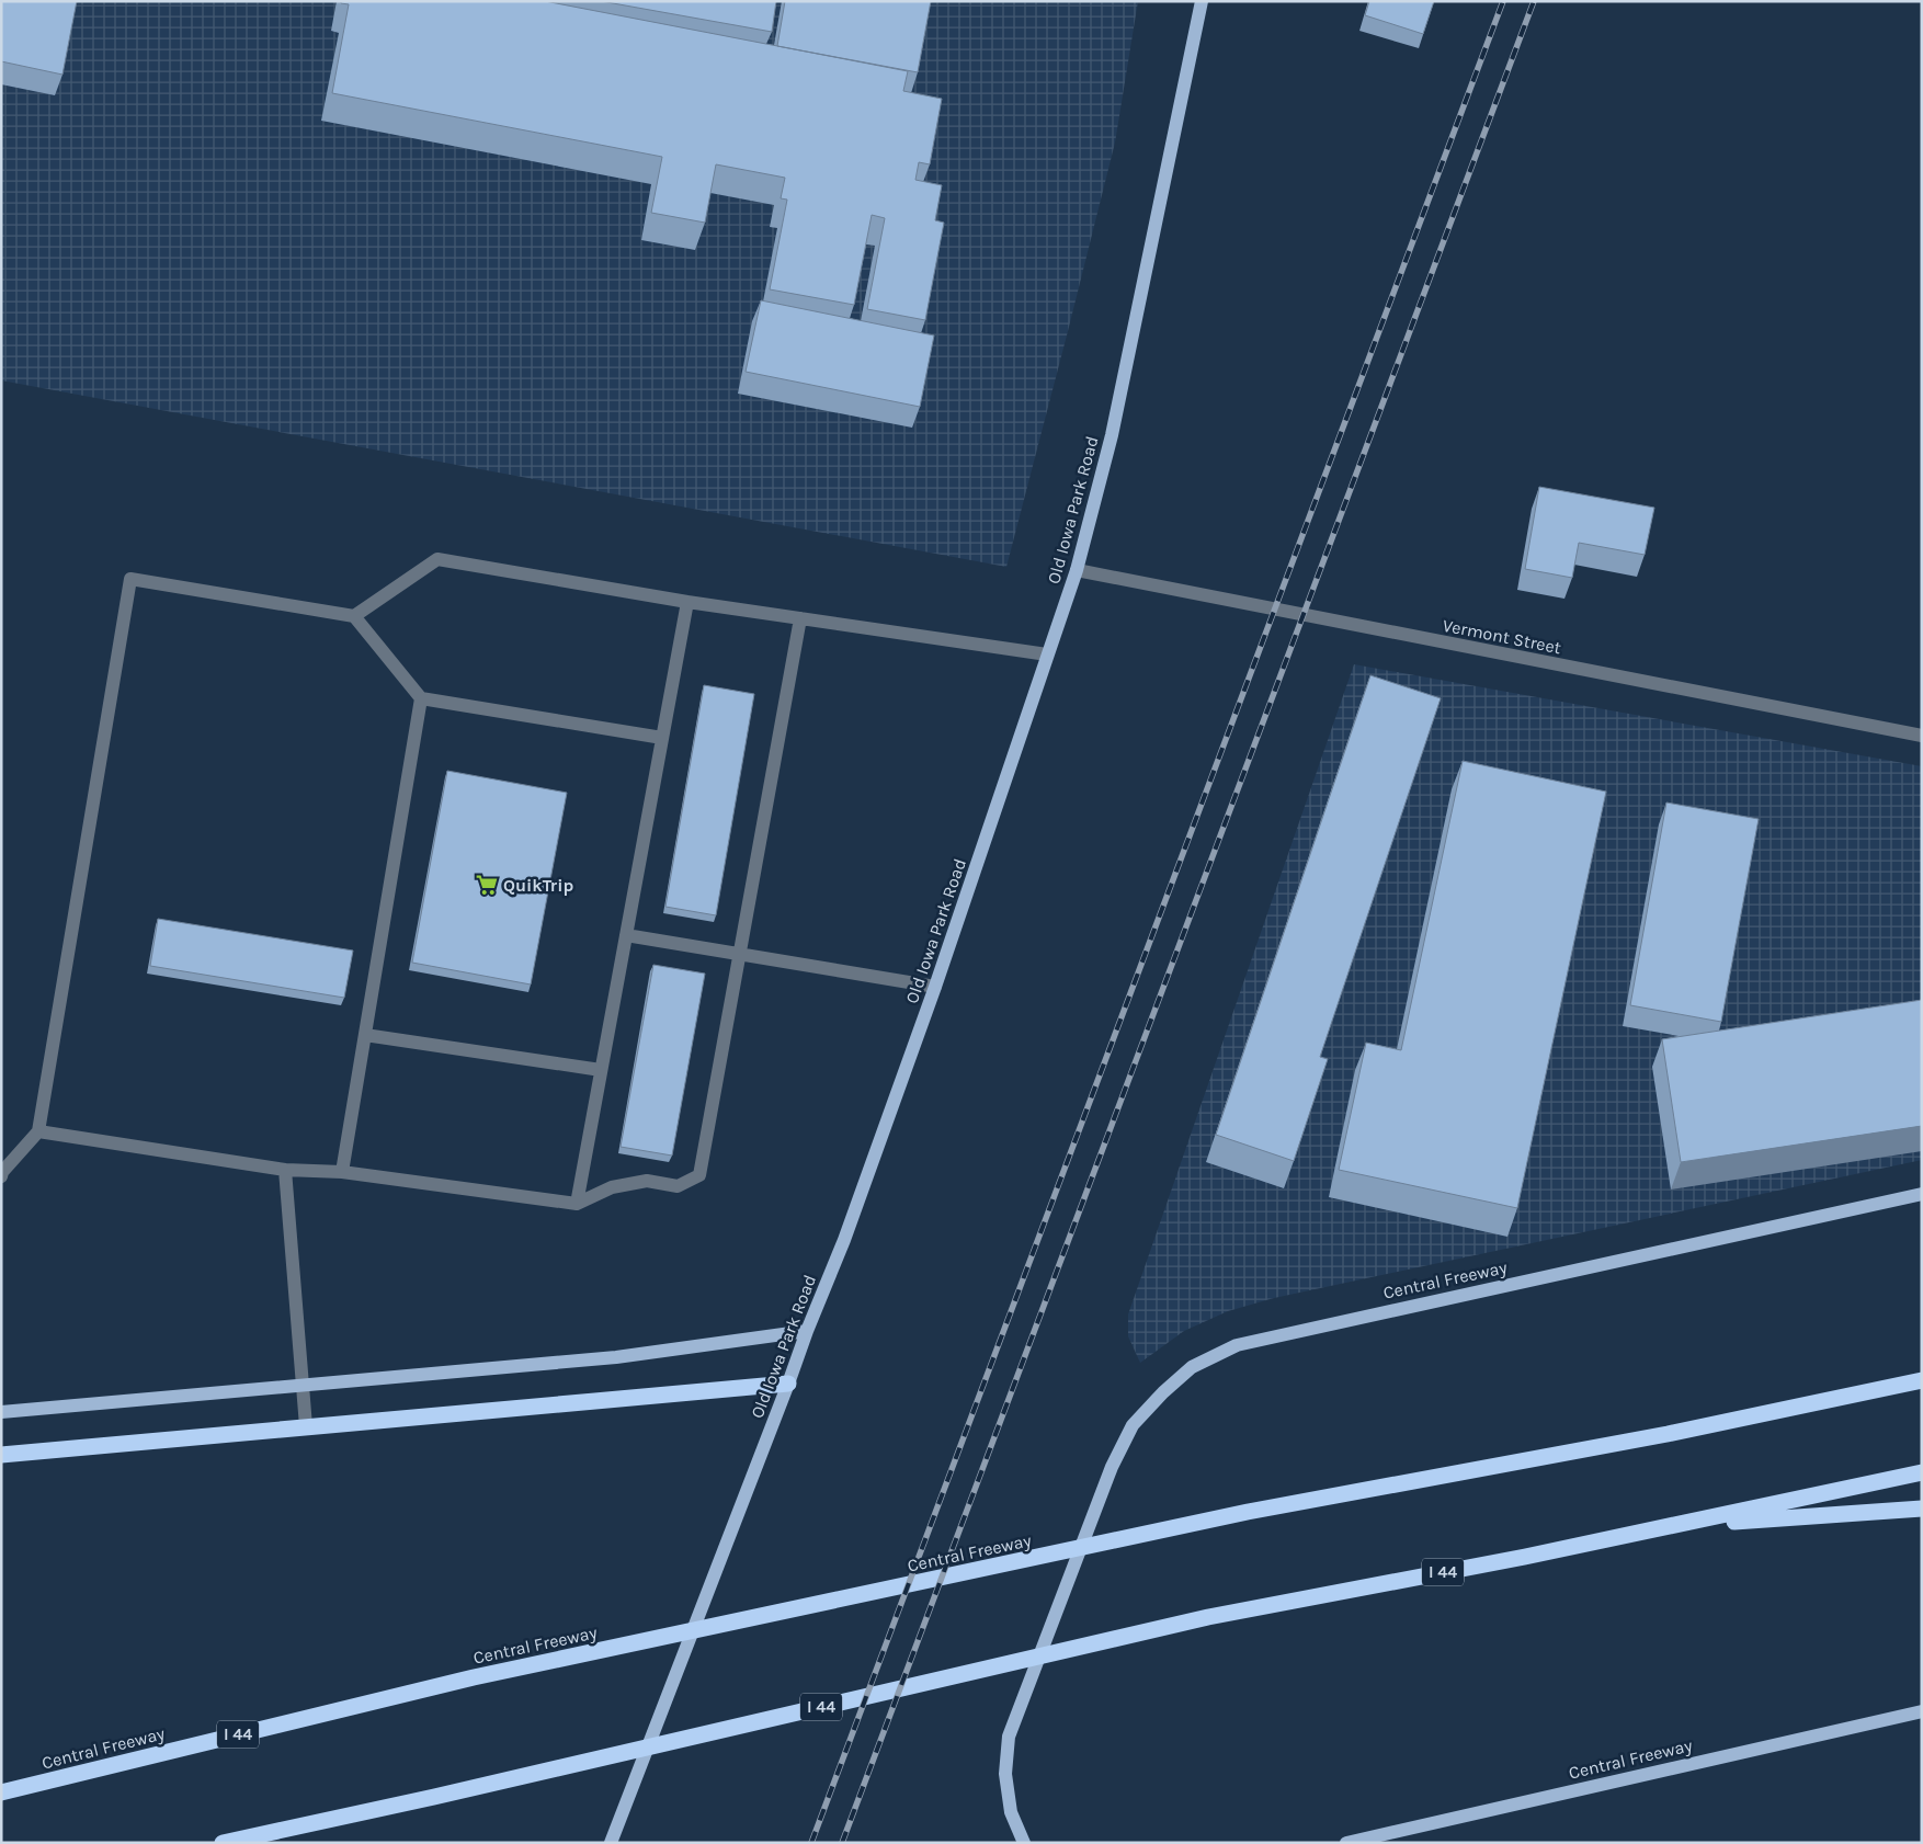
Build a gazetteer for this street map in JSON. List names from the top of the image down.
{
  "streets": {
    "highway": ["Central Freeway", "I 44"],
    "main road": ["Old Iowa Park Road"],
    "street": ["Vermont Street"]
  },
  "crossings": [
    ["Old Iowa Park Road", "Vermont Street"]
  ],
  "places": {
    "supermarket": ["QuikTrip"]
  }
}
